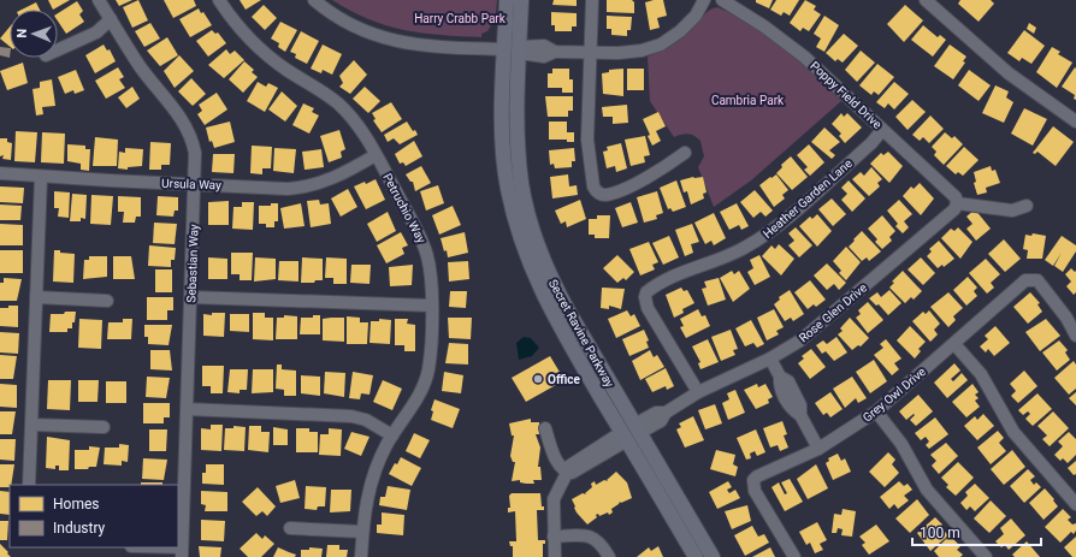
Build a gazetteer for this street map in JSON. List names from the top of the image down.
{
  "streets": {
    "main road": ["Secret Ravine Parkway"],
    "street": [
      "Poppy Field Drive",
      "Ursula Way",
      "Heather Garden Lane",
      "Petruchio Way",
      "Sebastian Way",
      "Rose Glen Drive",
      "Grey Owl Drive"
    ]
  },
  "crossings": [
    ["Poppy Field Drive", "Heather Garden Lane"],
    ["Poppy Field Drive", "Rose Glen Drive"],
    ["Ursula Way", "Petruchio Way"],
    ["Ursula Way", "Sebastian Way"],
    ["Heather Garden Lane", "Rose Glen Drive"],
    ["Rose Glen Drive", "Secret Ravine Parkway"]
  ],
  "parks": ["Harry Crabb Park", "Cambria Park"],
  "places": ["Office"],
  "legend": ["Homes", "Industry"],
  "scale_bar": "100 m",
  "north": "left"
}
